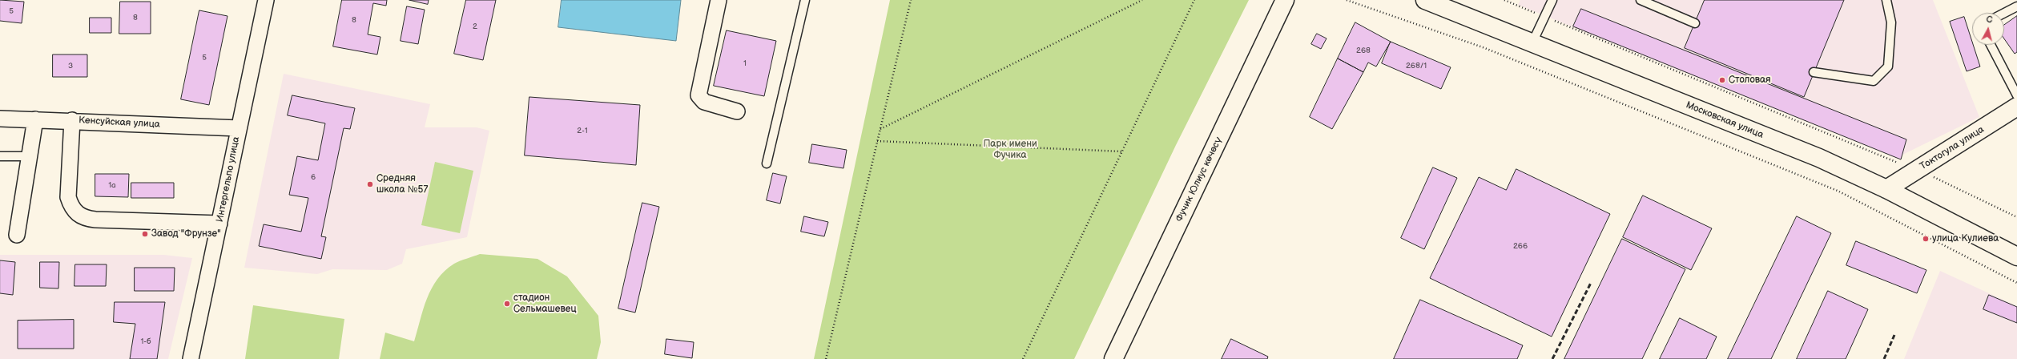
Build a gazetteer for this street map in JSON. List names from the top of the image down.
{
  "streets": {
    "main road": ["Московская улица", "Токтогула улица", "Фучик Юлиус көчөсү"],
    "street": ["Кенсуйская улица", "Интергельпо улица"]
  },
  "crossings": [
    ["Московская улица", "Токтогула улица"],
    ["Кенсуйская улица", "Интергельпо улица"]
  ],
  "parks": ["Парк имени Фучика"],
  "places": [
    "Столовая",
    "Средняя школа №57",
    "Завод \"Фрунзе\"",
    "улица Кулиева",
    "стадион Сельмашевец"
  ],
  "house_numbers": [
    "5",
    "8",
    "8",
    "2",
    "268",
    "5",
    "1",
    "3",
    "268/1",
    "2-1",
    "6",
    "1a",
    "266",
    "1-б"
  ],
  "north": "top"
}
